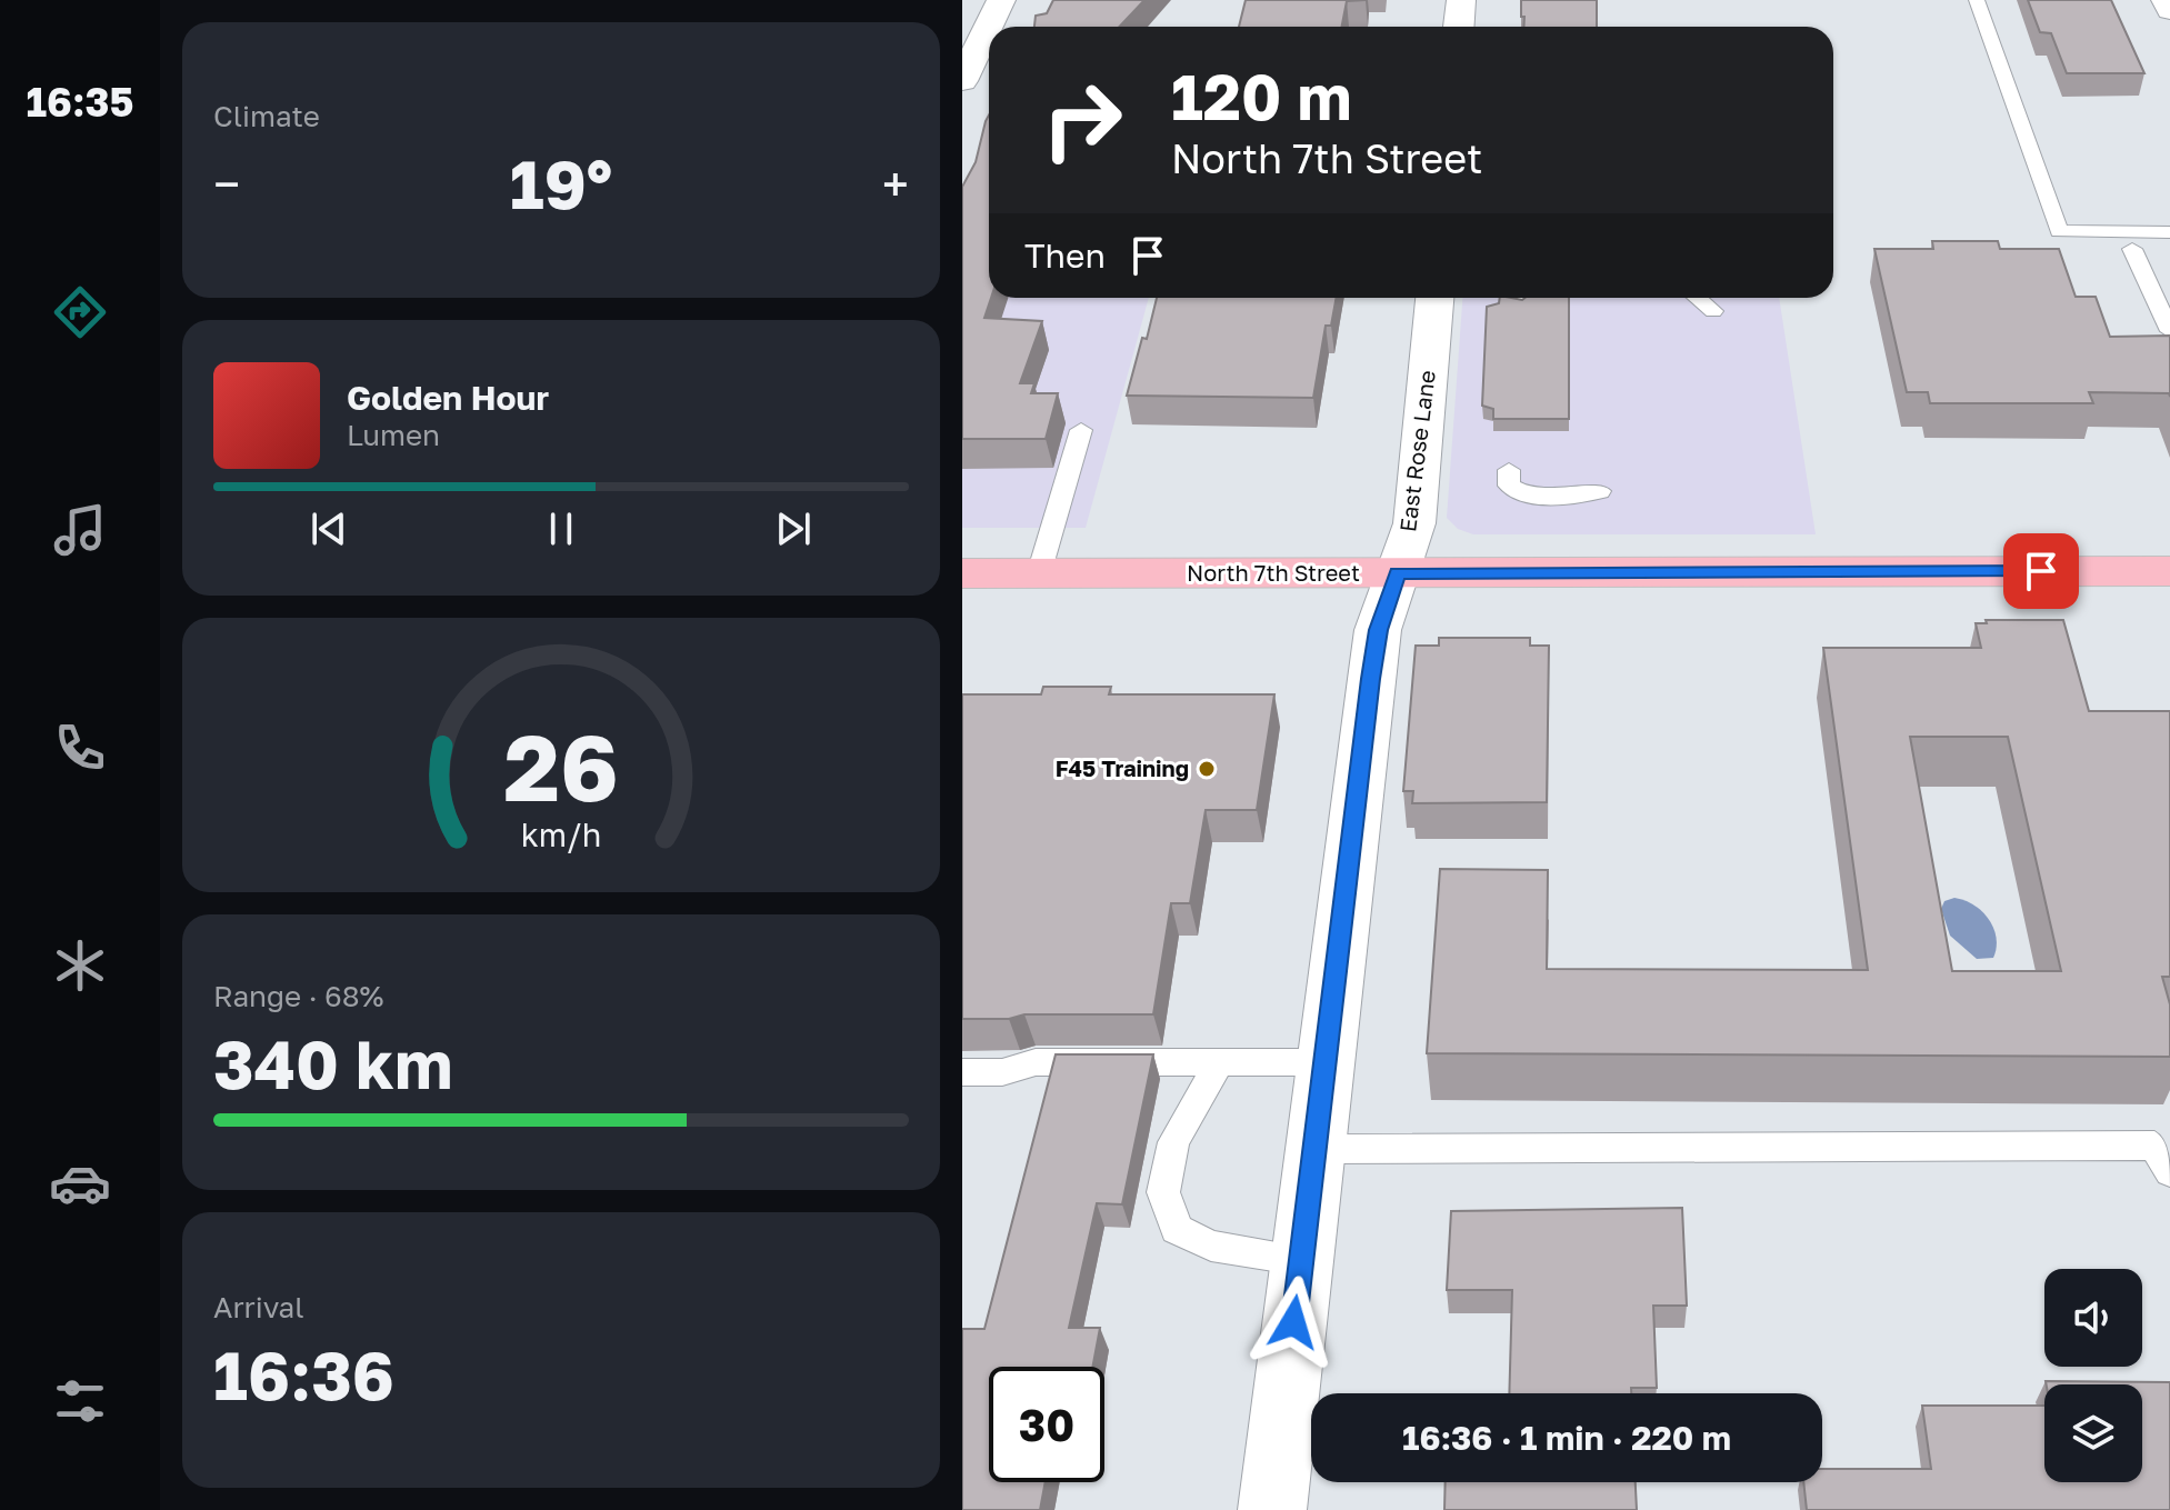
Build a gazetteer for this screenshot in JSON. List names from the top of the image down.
{
  "streets": {
    "main road": ["North 7th Street"],
    "street": ["East Rose Lane"]
  },
  "crossings": [
    ["East Rose Lane", "North 7th Street"]
  ],
  "places": ["F45 Training"],
  "page": {
    "tabs": "16:35",
    "tile": [
      "Climate",
      ["Range · 68%", "340 km"],
      ["Arrival", "16:36"]
    ],
    "turn": ["120 m", "North 7th Street"],
    "heat": ["−", "19°", "+"],
    "then": "Then",
    "song": ["Golden Hour", "Lumen"],
    "limit": "30",
    "trip": "16:36 · 1 min · 220 m",
    "gauge": ["26", "km/h"]
  }
}
